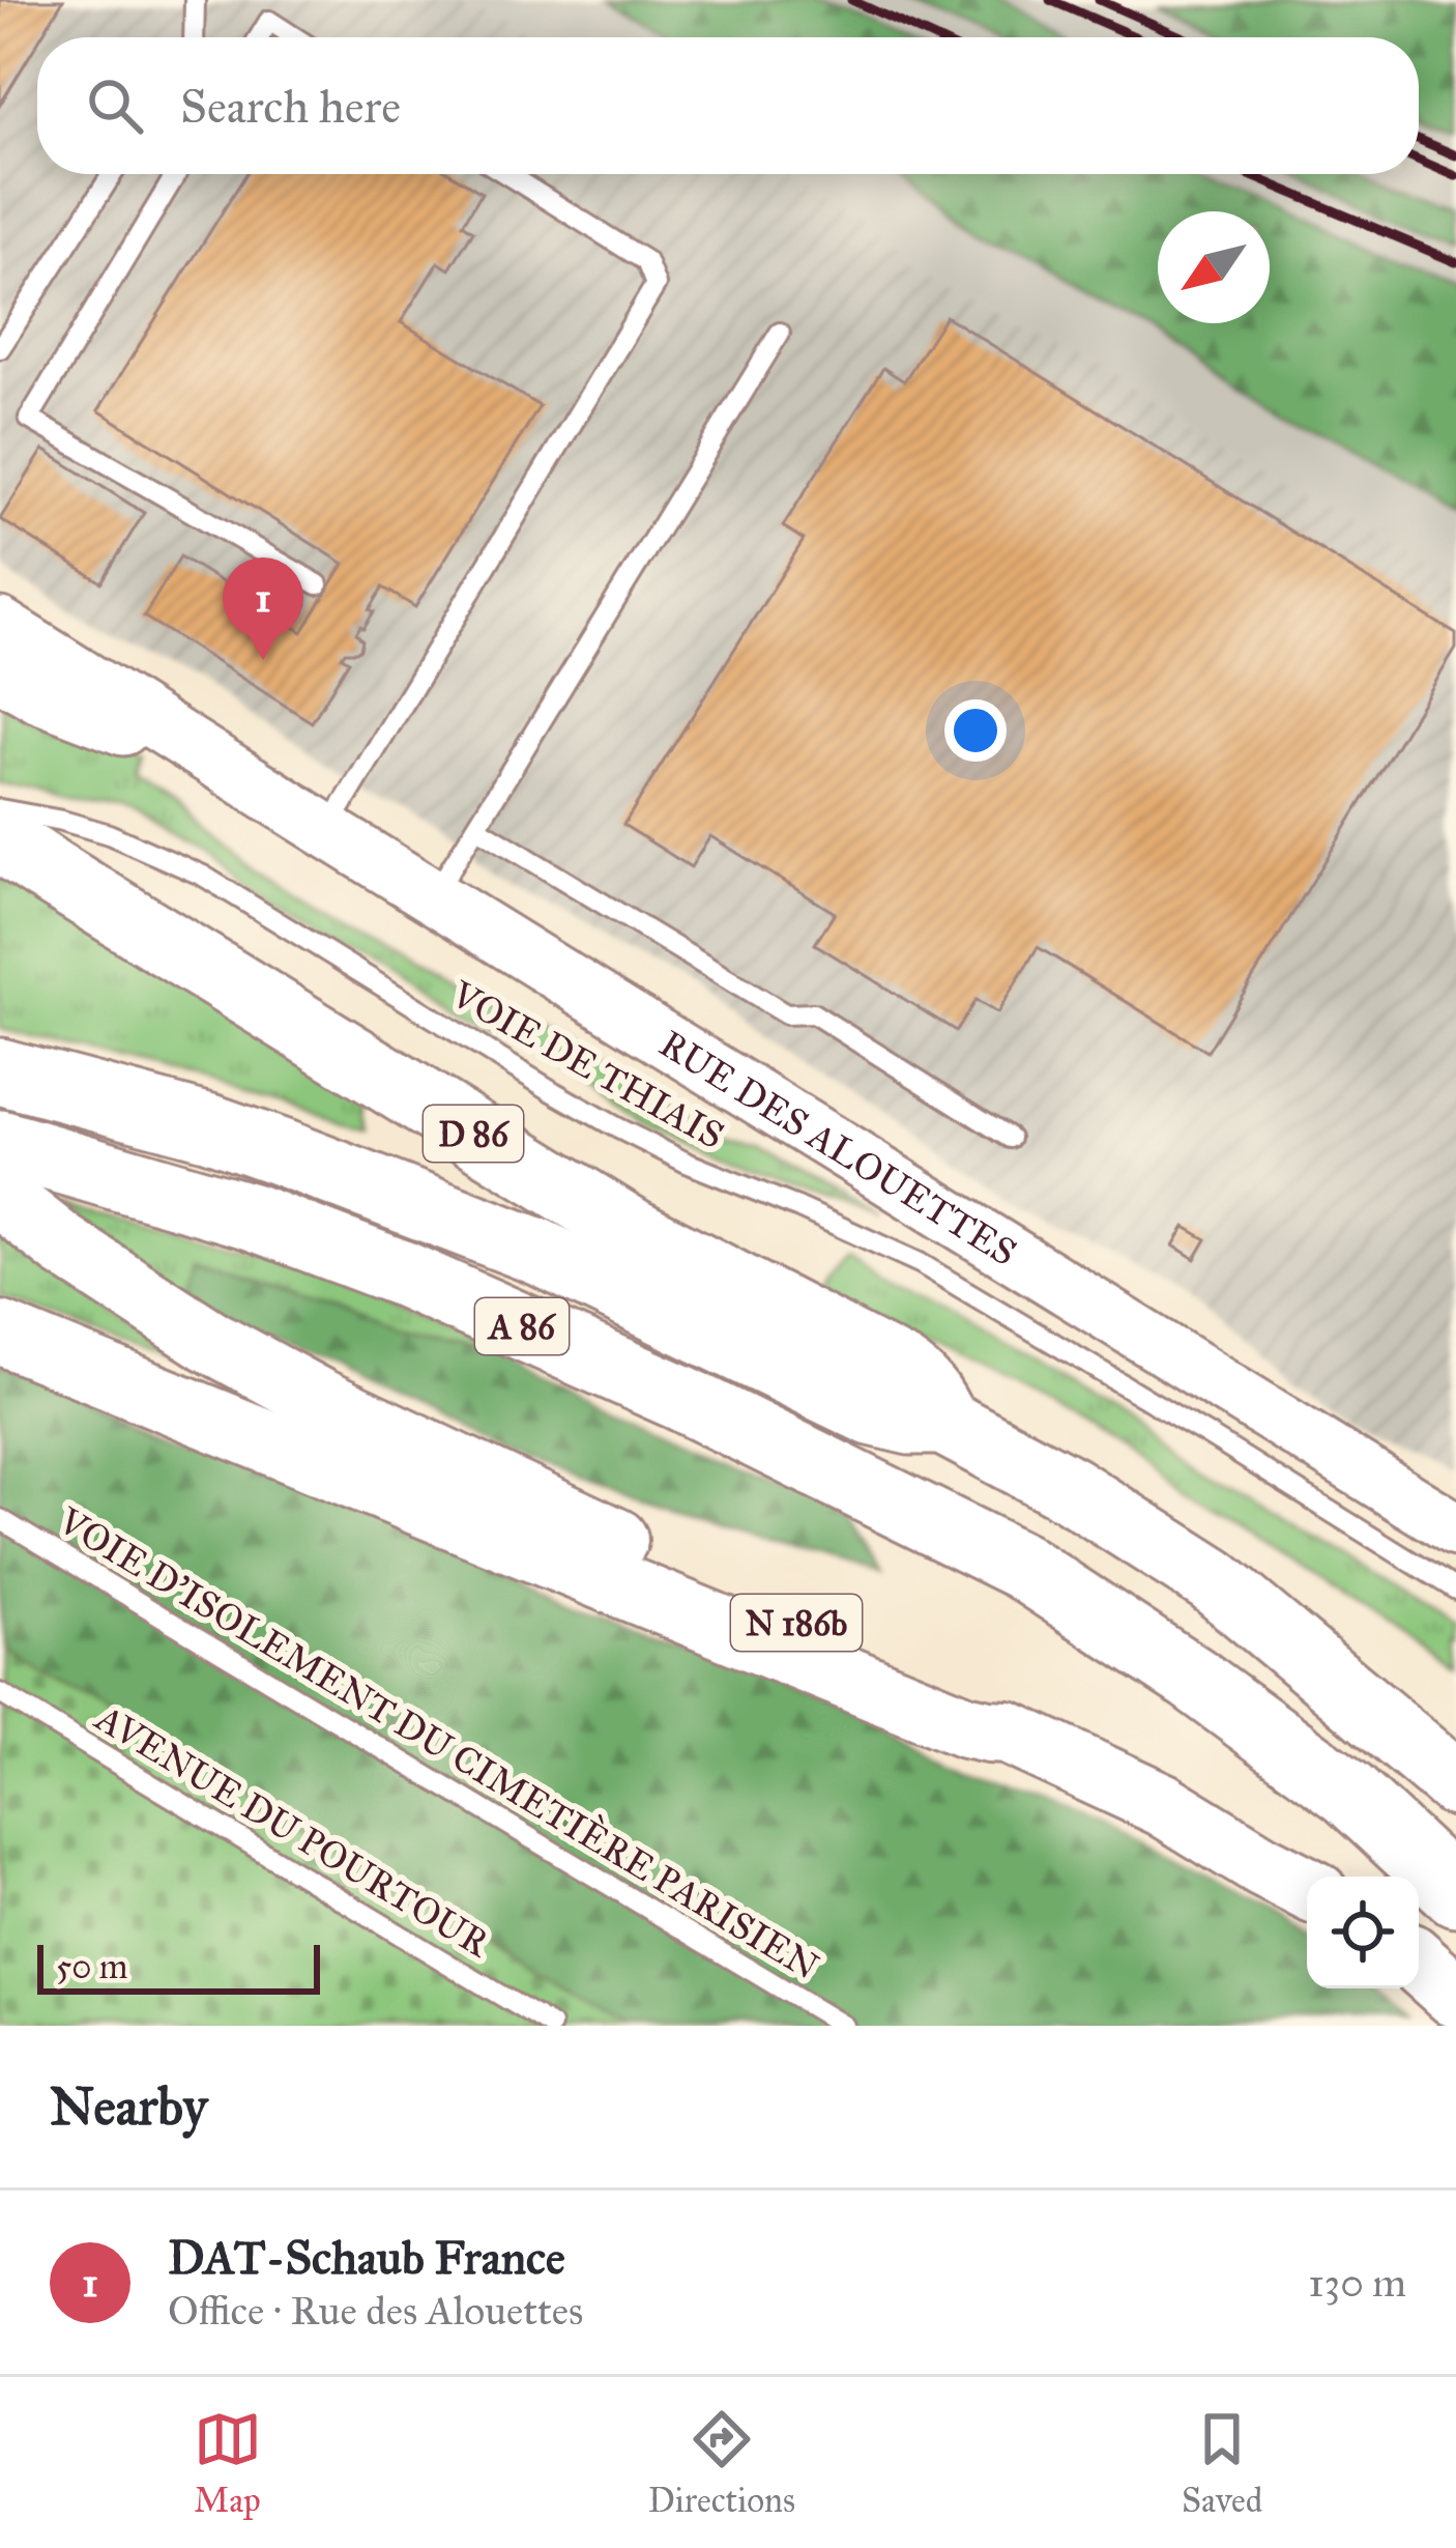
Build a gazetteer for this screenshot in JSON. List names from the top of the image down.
{
  "streets": {
    "highway": ["D 86", "A 86", "N 186b"],
    "main road": ["RUE DES ALOUETTES"],
    "lane": ["VOIE DE THIAIS", "VOIE D'ISOLEMENT DU CIMETIÈRE PARISIEN", "AVENUE DU POURTOUR"]
  },
  "crossings": [
    ["D 86", "A 86"]
  ],
  "scale_bar": "50 m",
  "north": "bottom left",
  "page": {
    "search": "Search here",
    "pins": "1",
    "scale": "50 m",
    "heading": "Nearby",
    "list": [
      {
        "mark": "1",
        "name": "DAT-Schaub France",
        "note": "Office · Rue des Alouettes",
        "value": "130 m"
      }
    ],
    "nav": ["Map", "Directions", "Saved"]
  }
}
